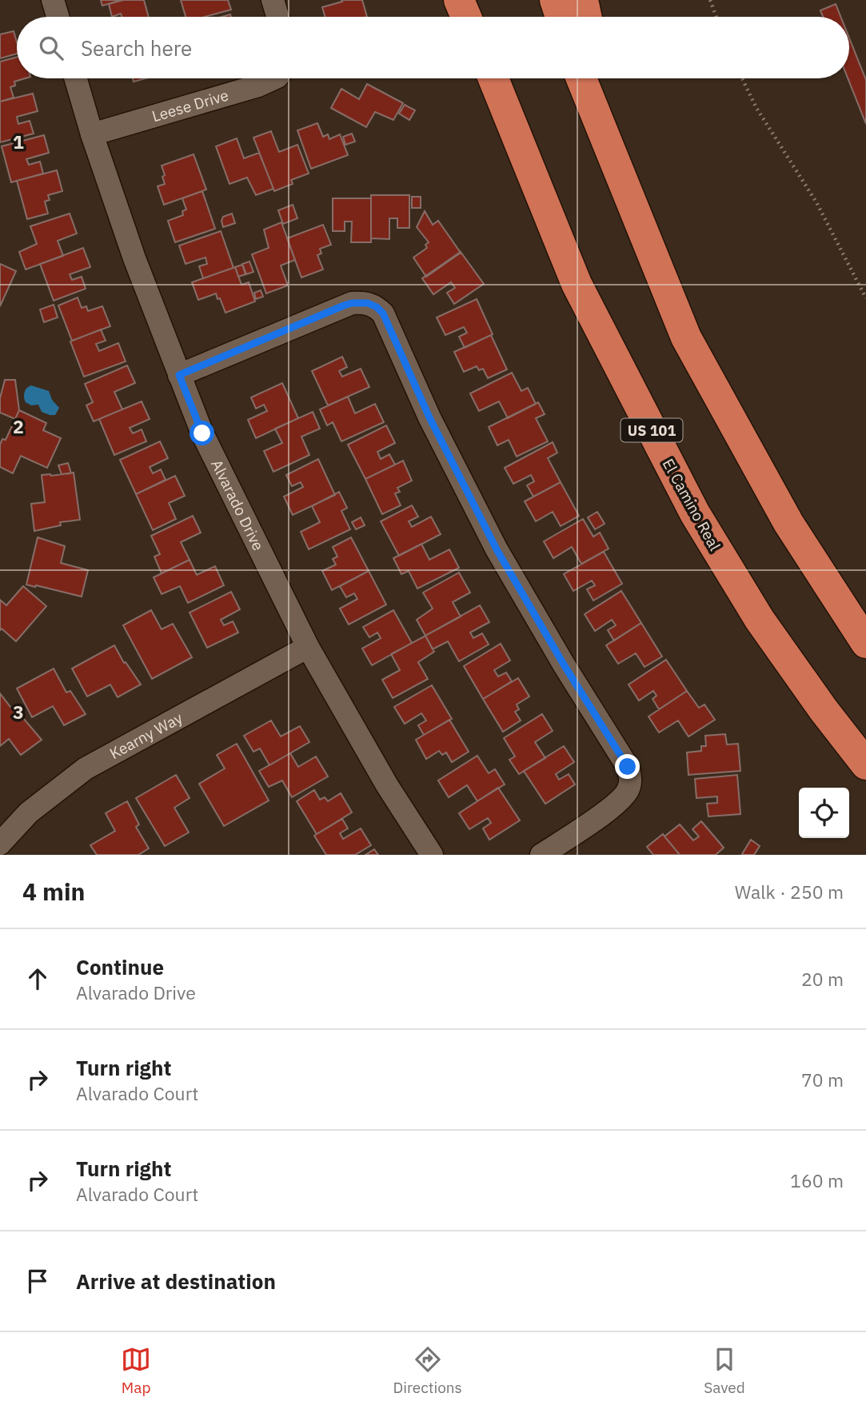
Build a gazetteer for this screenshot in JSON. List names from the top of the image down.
{
  "streets": {
    "highway": ["US 101", "El Camino Real"],
    "street": ["Leese Drive", "Alvarado Drive", "Kearny Way"]
  },
  "crossings": [
    ["Leese Drive", "Alvarado Drive"],
    ["Alvarado Drive", "Kearny Way"]
  ],
  "page": {
    "search": "Search here",
    "heading": ["4 min", "Walk · 250 m"],
    "list": [
      ["Continue", "Alvarado Drive", "20 m"],
      ["Turn right", "Alvarado Court", "70 m"],
      ["Turn right", "Alvarado Court", "160 m"],
      "Arrive at destination"
    ],
    "nav": ["Map", "Directions", "Saved"]
  },
  "grid": {
    "rows": ["1", "2", "3"]
  }
}
